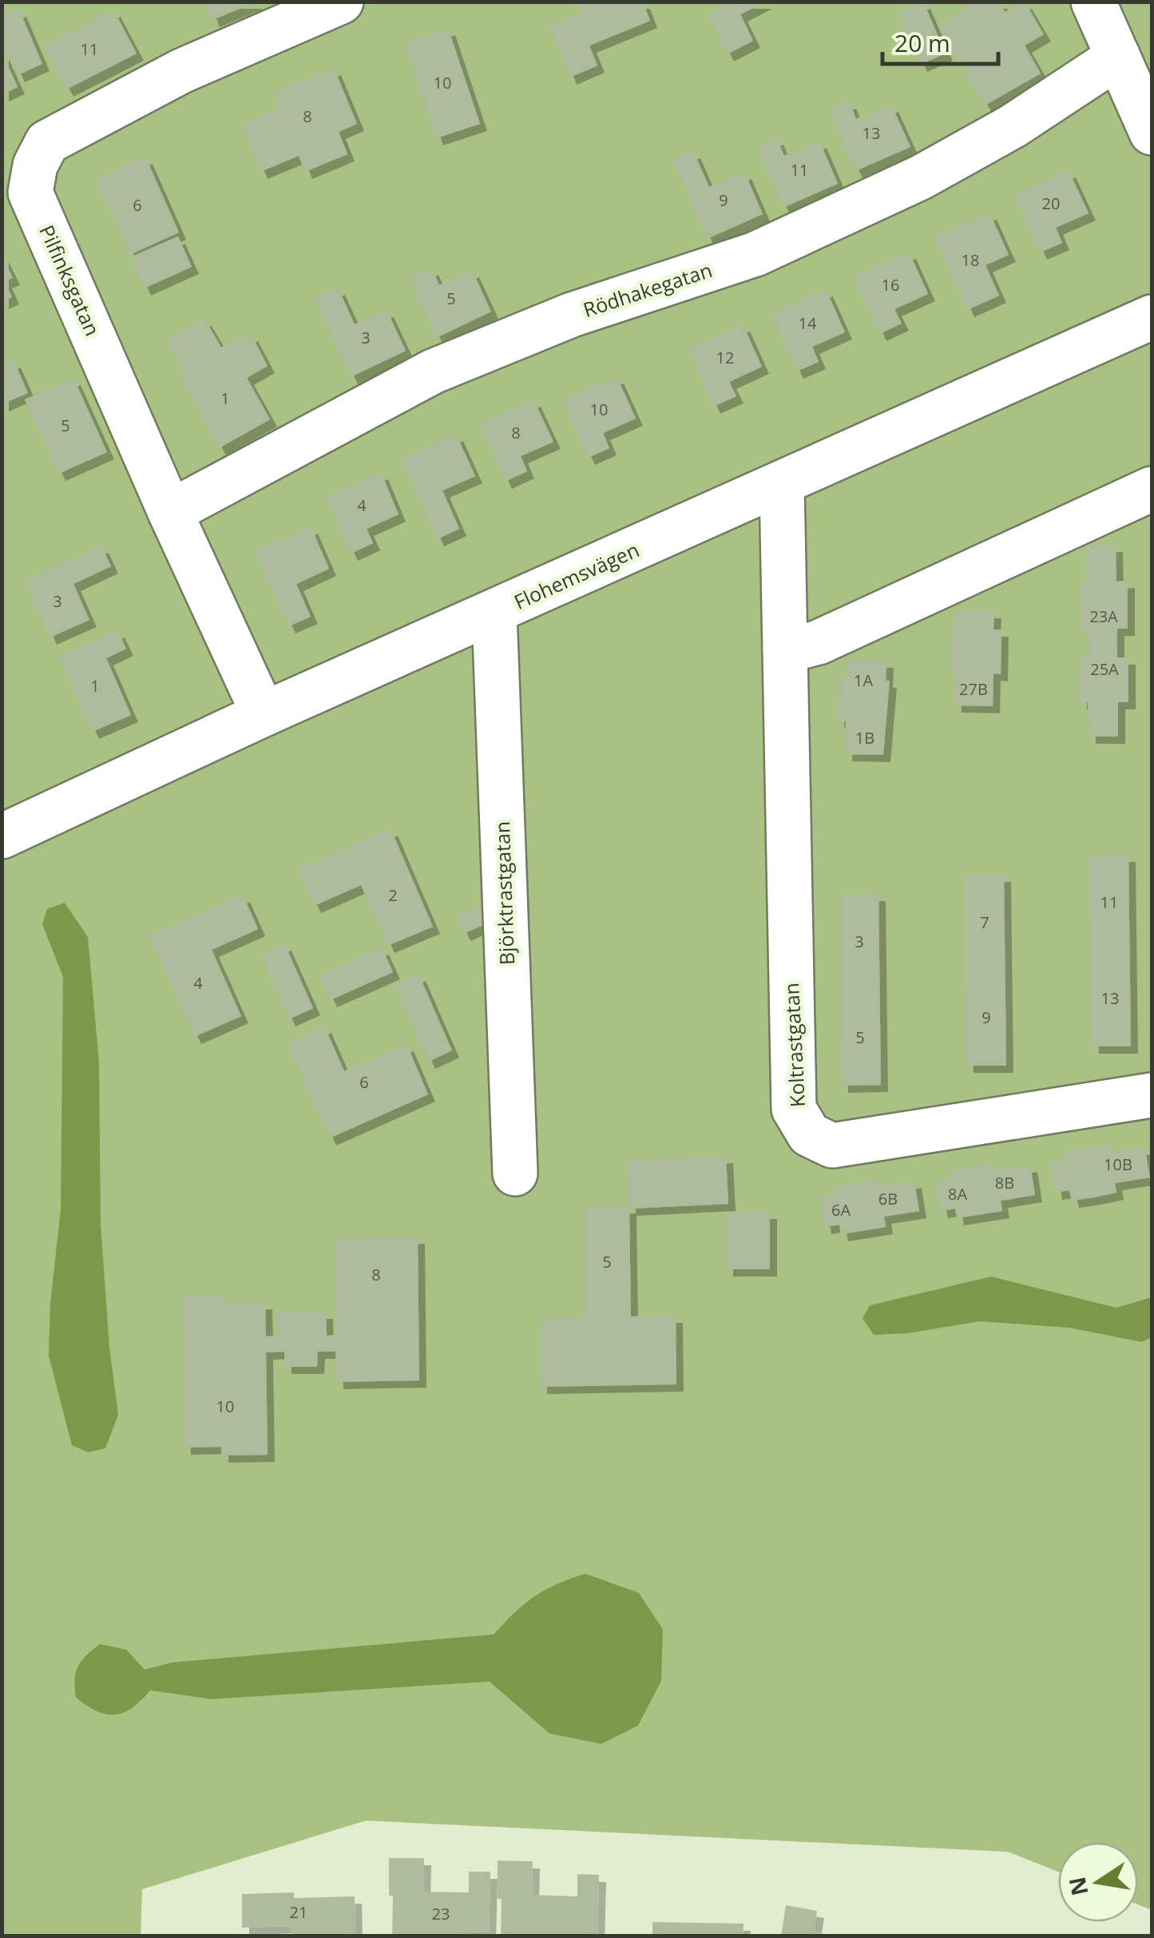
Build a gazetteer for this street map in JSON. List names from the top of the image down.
{
  "streets": {
    "street": [
      "Pilfinksgatan",
      "Rödhakegatan",
      "Flohemsvägen",
      "Björktrastgatan",
      "Koltrastgatan"
    ]
  },
  "crossings": [
    ["Pilfinksgatan", "Rödhakegatan"],
    ["Pilfinksgatan", "Flohemsvägen"],
    ["Flohemsvägen", "Björktrastgatan"],
    ["Flohemsvägen", "Koltrastgatan"]
  ],
  "house_numbers": [
    "11",
    "10",
    "8",
    "13",
    "11",
    "9",
    "20",
    "6",
    "18",
    "16",
    "5",
    "14",
    "3",
    "12",
    "1",
    "10",
    "5",
    "8",
    "4",
    "3",
    "23A",
    "25A",
    "1A",
    "1",
    "27B",
    "1B",
    "2",
    "11",
    "7",
    "3",
    "4",
    "13",
    "9",
    "5",
    "6",
    "10B",
    "8B",
    "8A",
    "6B",
    "6A",
    "5",
    "8",
    "10",
    "21",
    "23"
  ],
  "scale_bar": "20 m",
  "north": "left"
}
